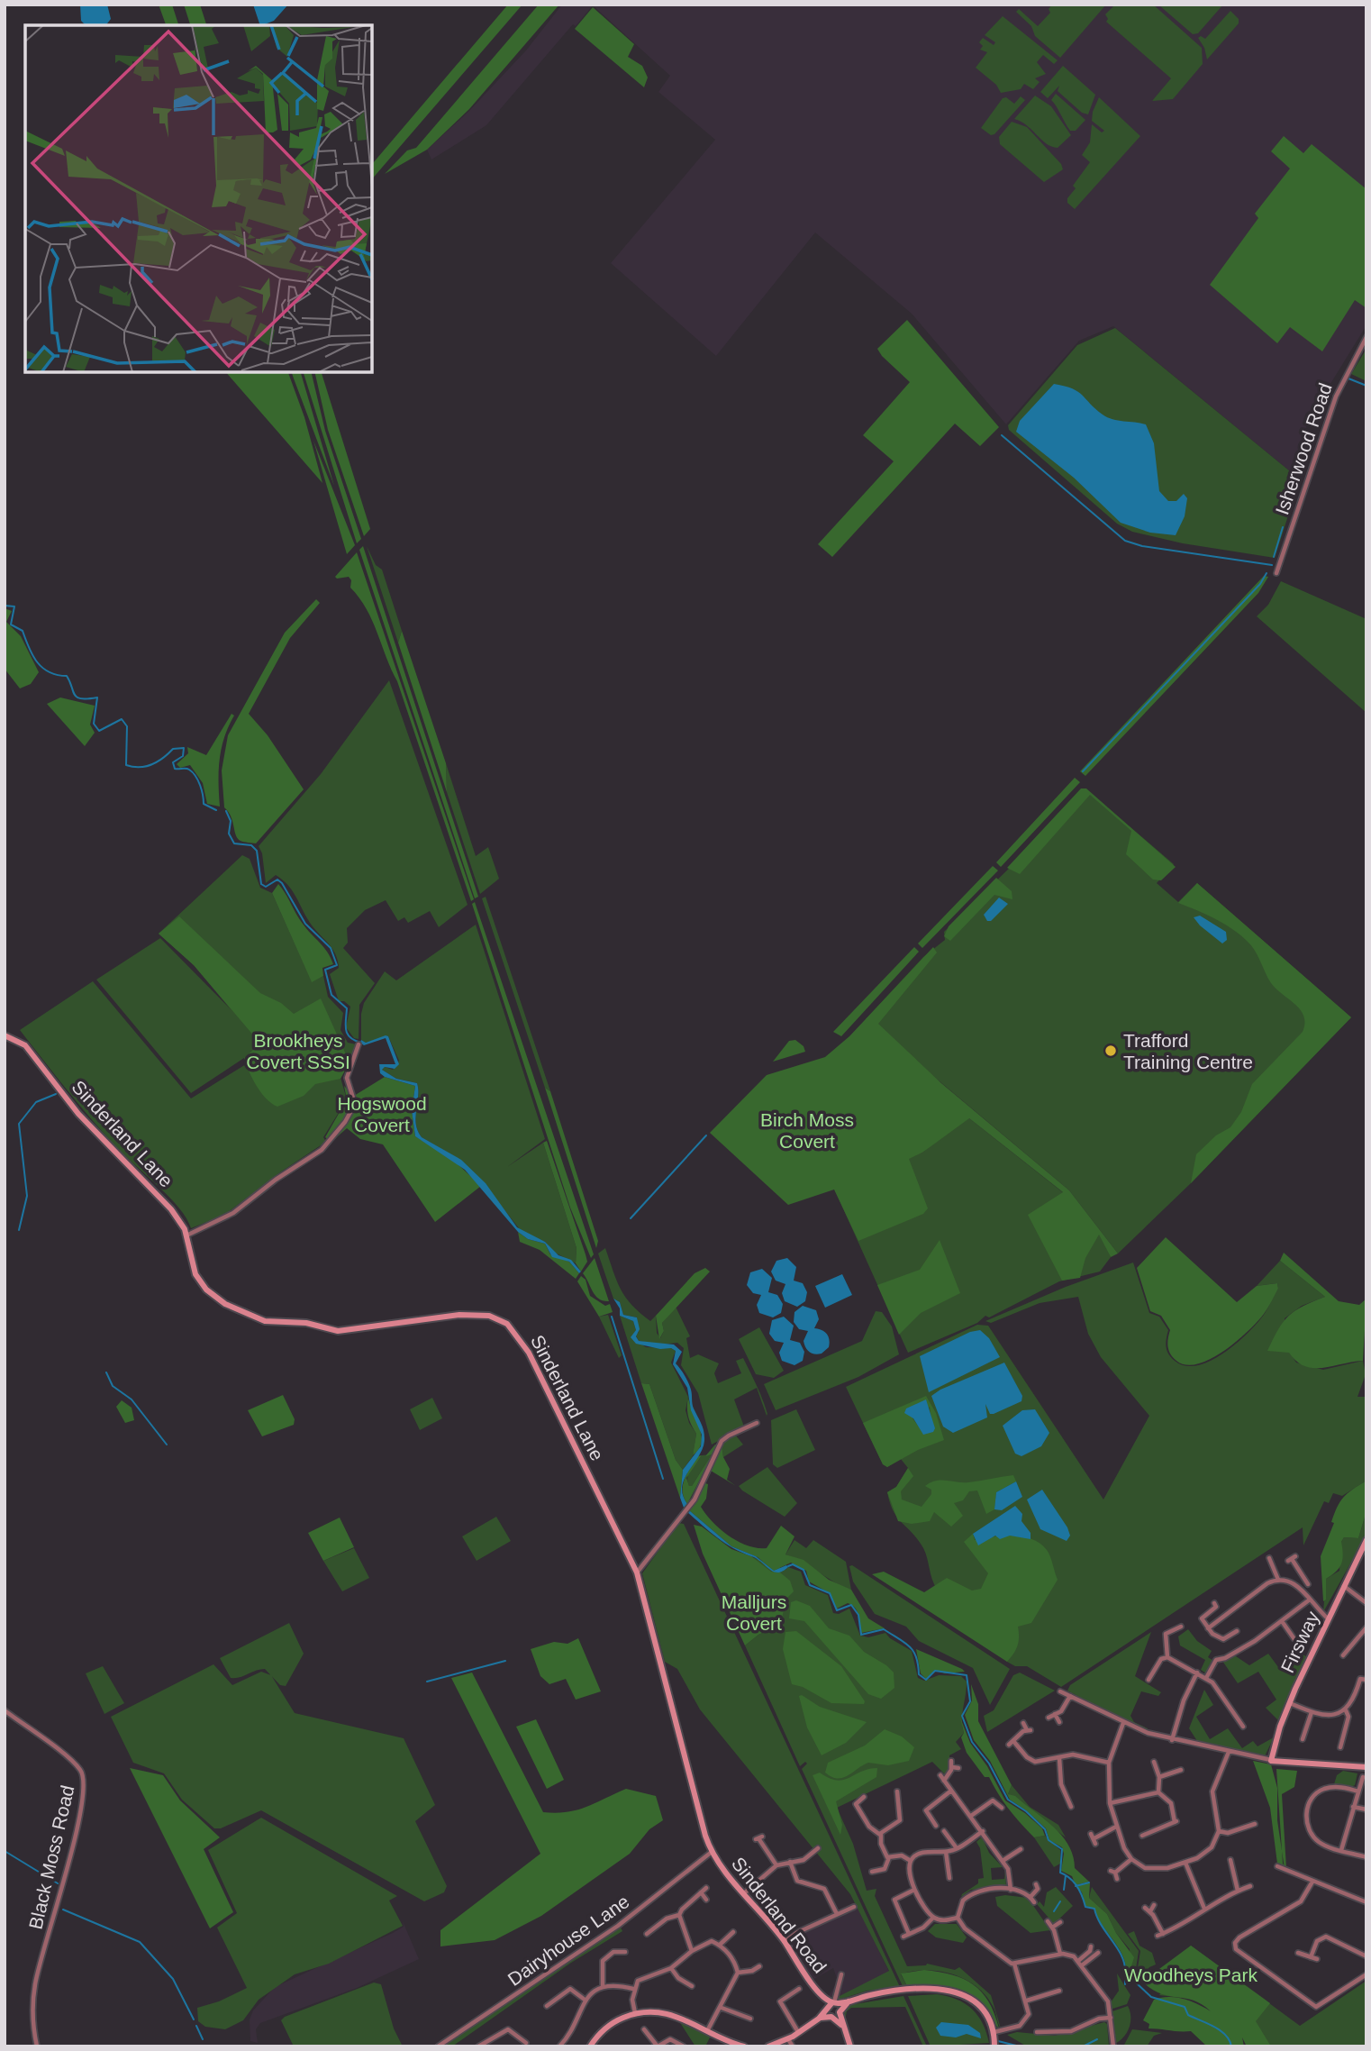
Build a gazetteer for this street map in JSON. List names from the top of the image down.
{
  "streets": {
    "street": [
      "Isherwood Road",
      "Sinderland Lane",
      "Firsway",
      "Black Moss Road",
      "Sinderland Road",
      "Dairyhouse Lane"
    ]
  },
  "crossings": [
    ["Sinderland Lane", "Sinderland Road"],
    ["Sinderland Lane", "Dairyhouse Lane"],
    ["Sinderland Road", "Dairyhouse Lane"]
  ],
  "parks": [
    "Brookheys Covert SSSI",
    "Hogswood Covert",
    "Birch Moss Covert",
    "Malljurs Covert",
    "Woodheys Park"
  ],
  "places": ["Trafford Training Centre"]
}
